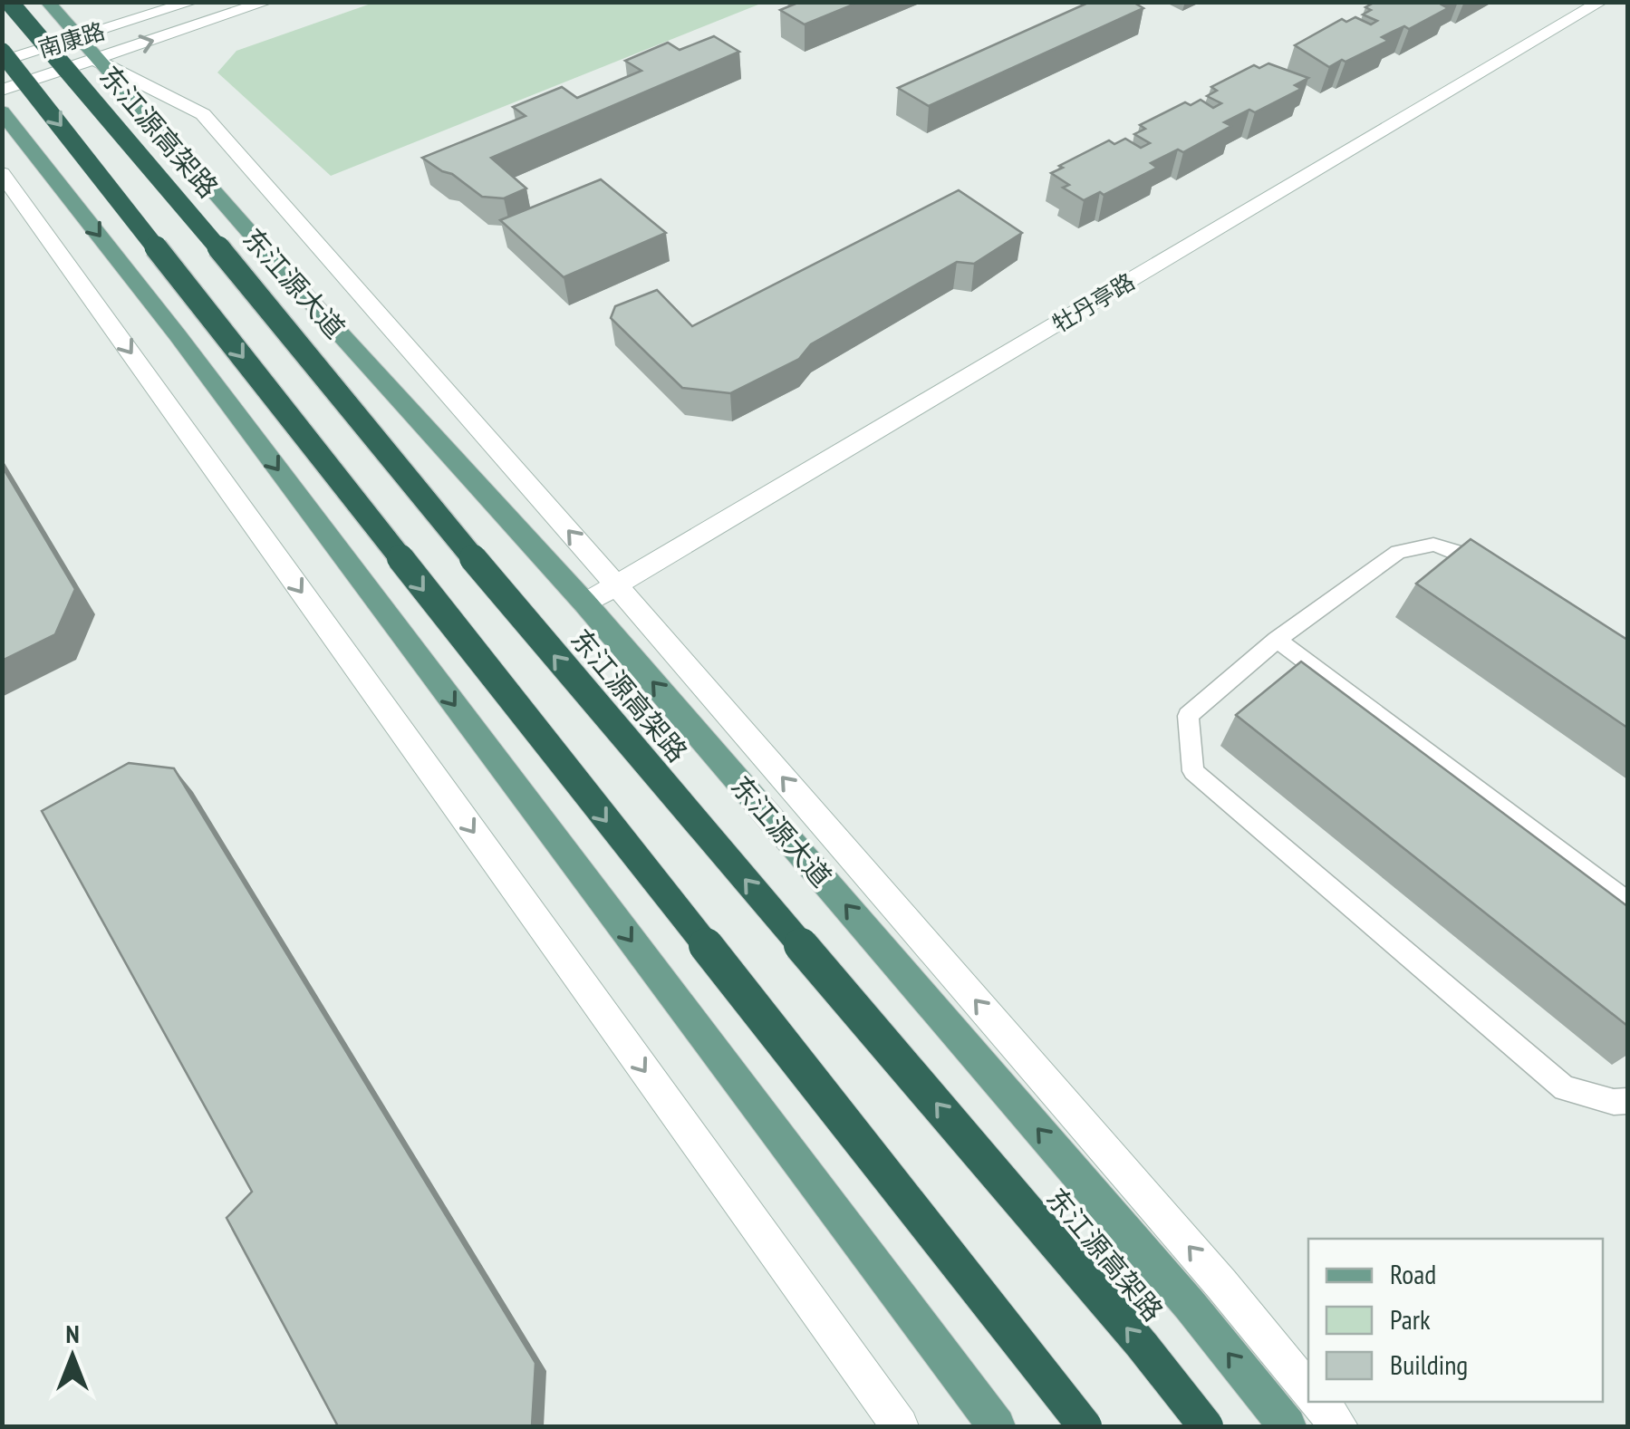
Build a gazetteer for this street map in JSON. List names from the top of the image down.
{
  "streets": {
    "highway": ["东江源高架路"],
    "main road": ["东江源大道"],
    "street": ["南康路", "牡丹亭路"]
  },
  "crossings": [
    ["南康路", "东江源大道"],
    ["东江源大道", "牡丹亭路"]
  ],
  "legend": ["Road", "Park", "Building"],
  "north": "top"
}
